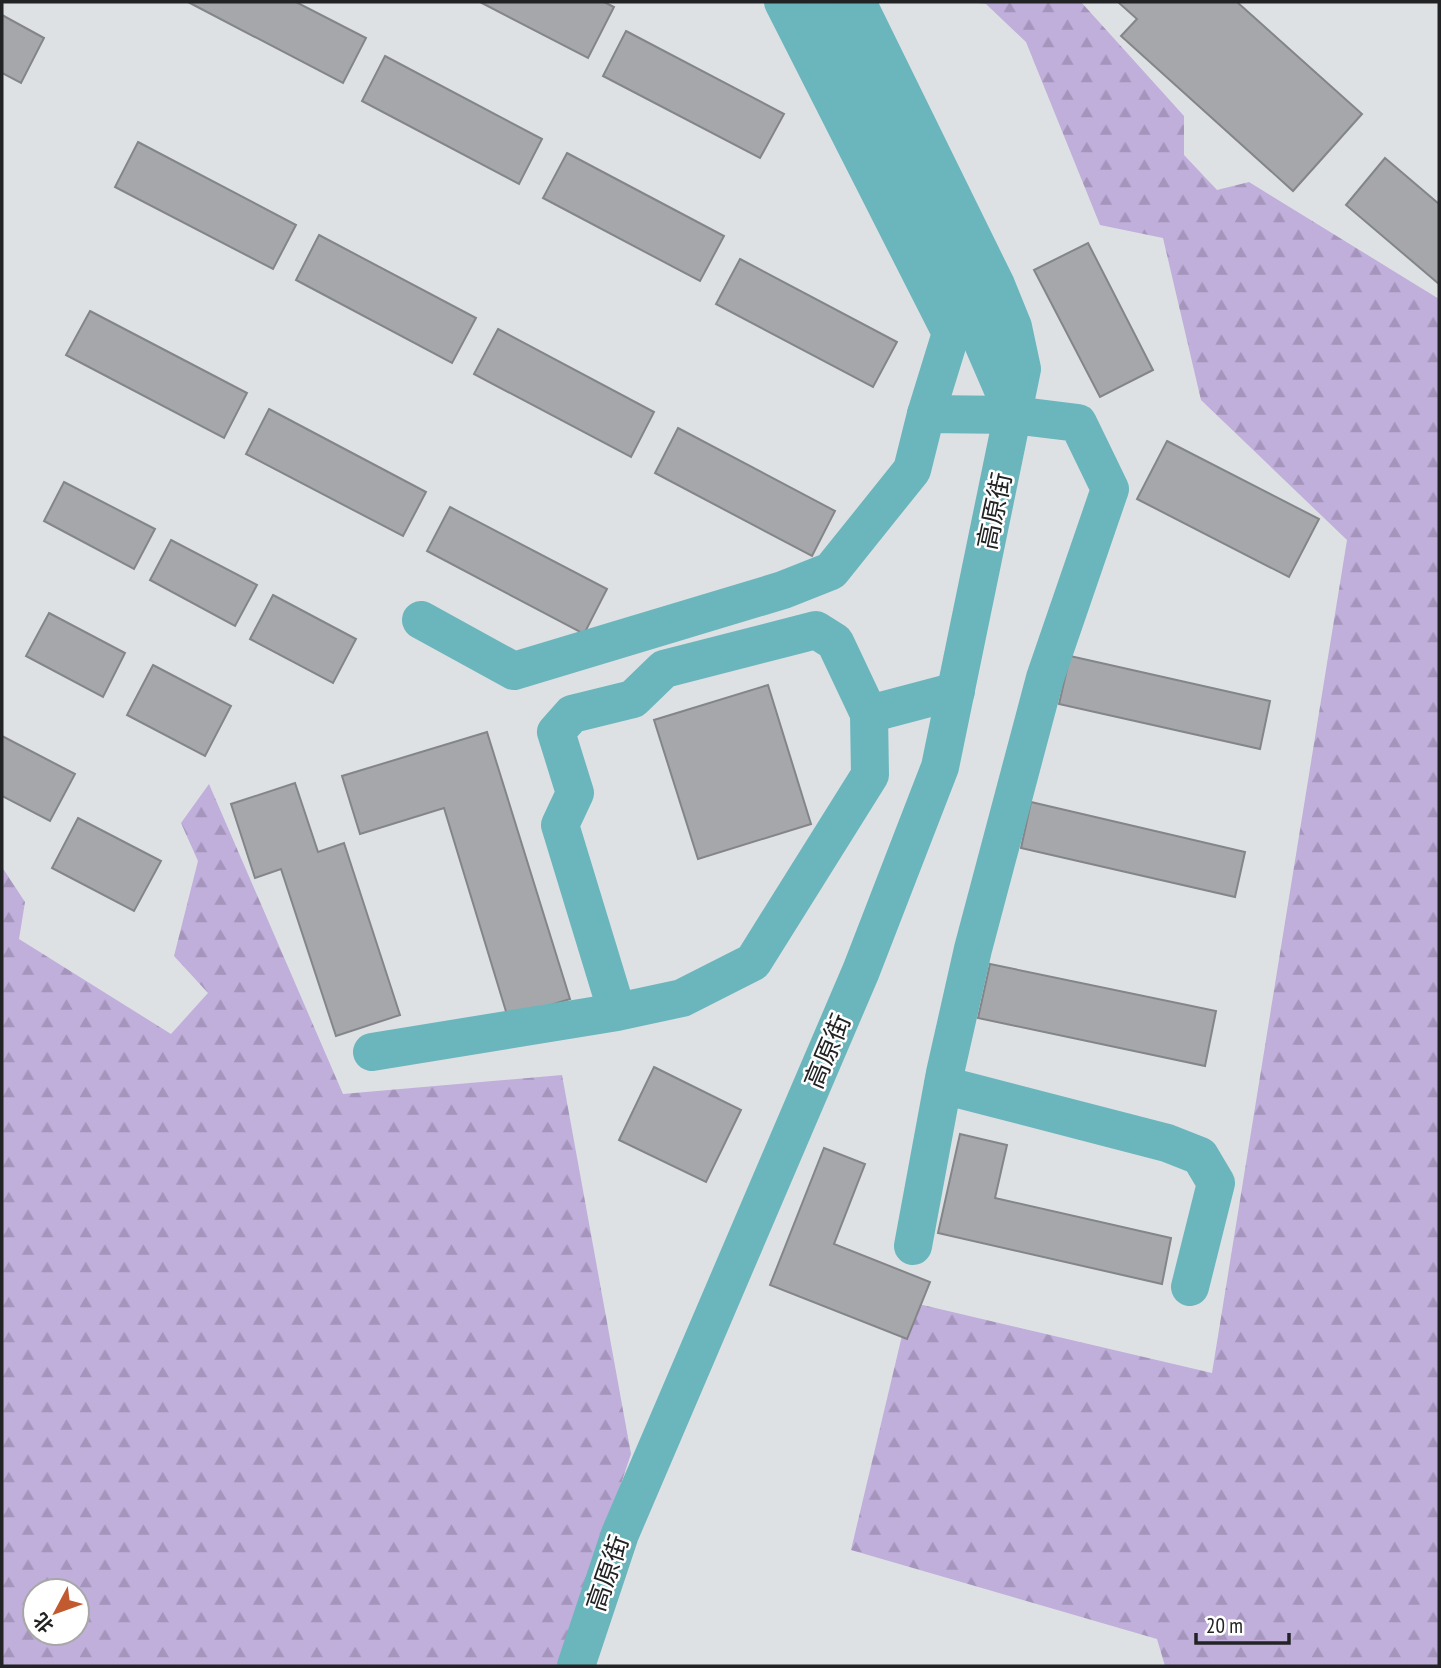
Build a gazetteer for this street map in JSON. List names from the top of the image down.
{
  "streets": {
    "street": ["高原街"]
  },
  "scale_bar": "20 m",
  "north": "bottom left"
}
